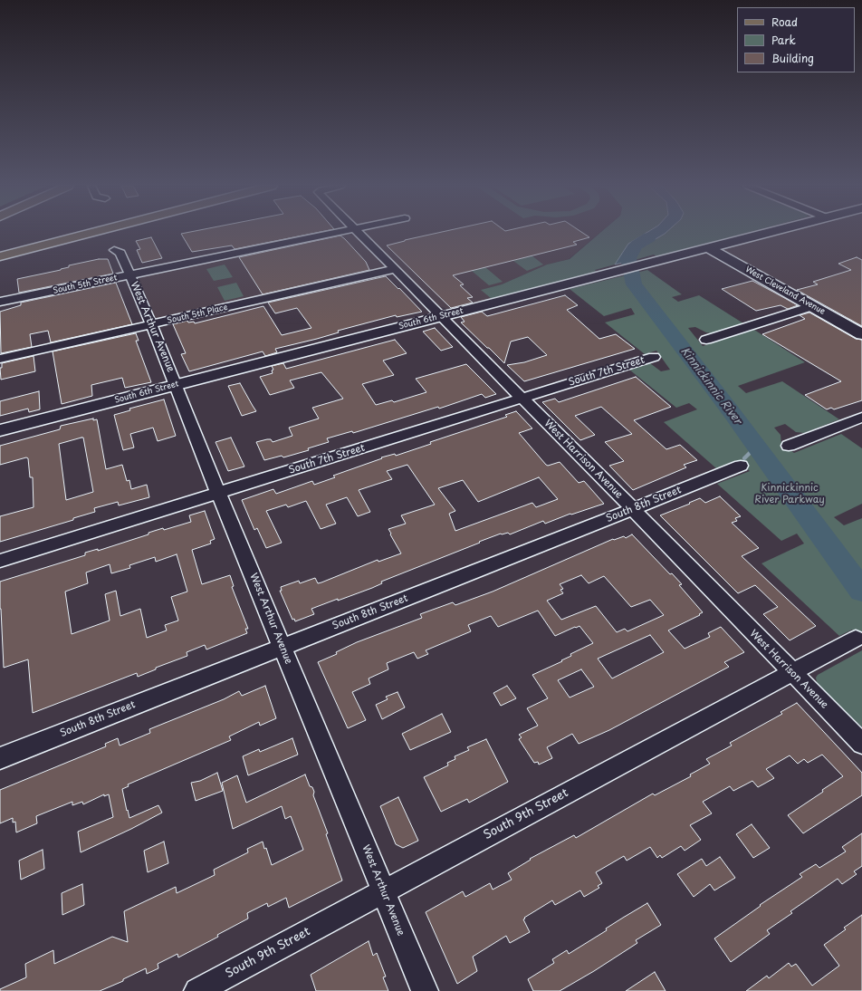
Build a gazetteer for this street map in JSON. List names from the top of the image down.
{
  "streets": {
    "street": [
      "South 5th Street",
      "West Cleveland Avenue",
      "South 5th Place",
      "South 6th Street",
      "West Arthur Avenue",
      "South 7th Street",
      "West Harrison Avenue",
      "South 8th Street",
      "South 9th Street"
    ]
  },
  "crossings": [
    ["South 5th Street", "West Arthur Avenue"],
    ["West Cleveland Avenue", "South 6th Street"],
    ["South 5th Place", "West Arthur Avenue"],
    ["South 5th Place", "West Harrison Avenue"],
    ["South 6th Street", "West Arthur Avenue"],
    ["South 6th Street", "West Harrison Avenue"],
    ["West Arthur Avenue", "South 7th Street"],
    ["West Arthur Avenue", "South 8th Street"],
    ["West Arthur Avenue", "South 9th Street"],
    ["South 7th Street", "West Harrison Avenue"],
    ["West Harrison Avenue", "South 8th Street"],
    ["West Harrison Avenue", "South 9th Street"]
  ],
  "water": ["Kinnickinnic River"],
  "parks": ["Kinnickinnic River Parkway"],
  "legend": ["Road", "Park", "Building"]
}
